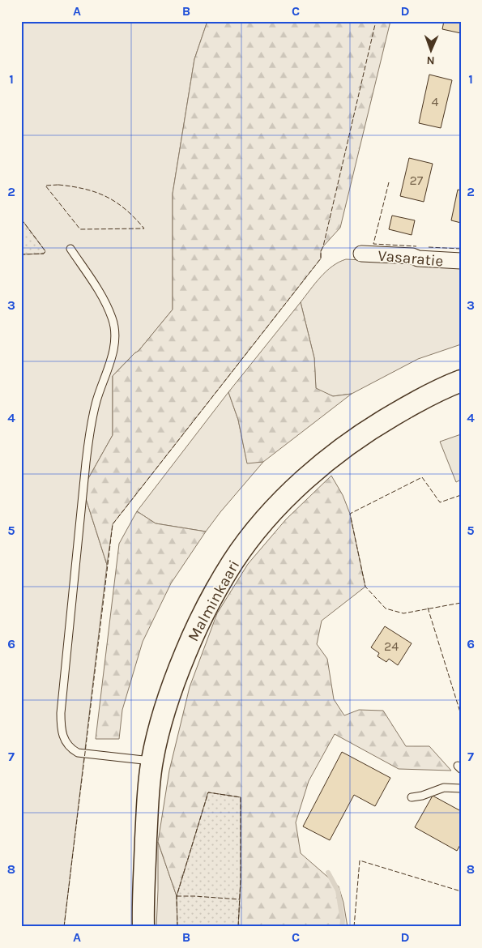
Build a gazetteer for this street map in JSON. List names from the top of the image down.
{
  "streets": {
    "main road": ["Malminkaari"],
    "street": ["Vasaratie"]
  },
  "house_numbers": ["4", "27", "24"],
  "north": "bottom",
  "grid": {
    "columns": [
      "A",
      "B",
      "C",
      "D"
    ],
    "rows": [
      "1",
      "2",
      "3",
      "4",
      "5",
      "6",
      "7",
      "8"
    ]
  }
}
